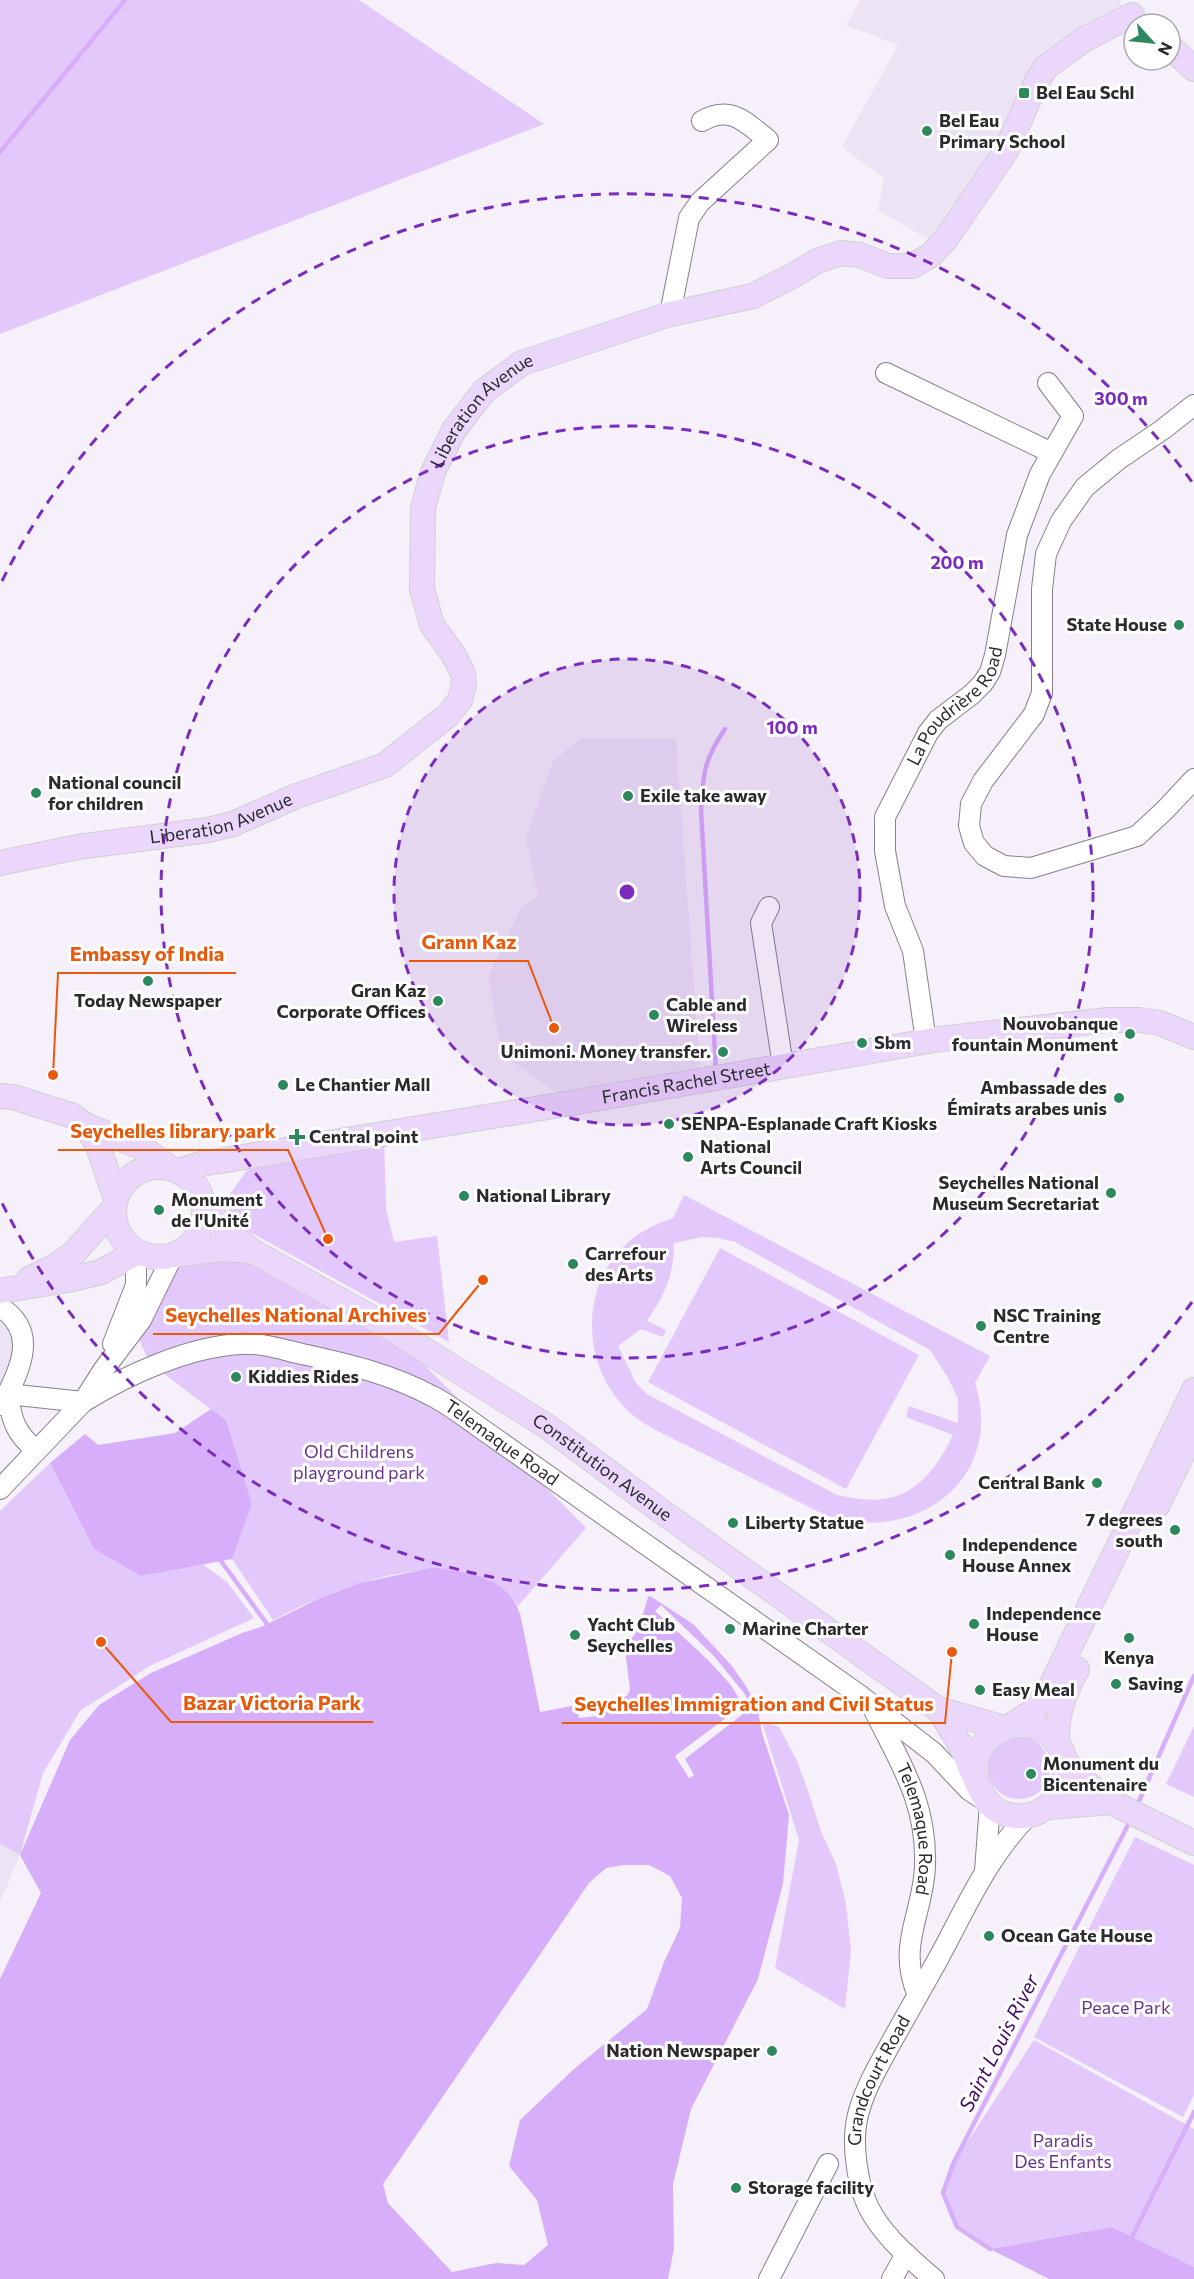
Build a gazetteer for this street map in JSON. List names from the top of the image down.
{
  "streets": {
    "main road": ["Liberation Avenue", "Francis Rachel Street", "Constitution Avenue"],
    "street": ["La Poudrière Road", "Telemaque Road", "Grandcourt Road"]
  },
  "crossings": [
    ["La Poudrière Road", "Francis Rachel Street"],
    ["Francis Rachel Street", "Constitution Avenue"],
    ["Telemaque Road", "Constitution Avenue"],
    ["Telemaque Road", "Grandcourt Road"],
    ["Constitution Avenue", "Grandcourt Road"]
  ],
  "water": ["Saint Louis River"],
  "parks": ["Old Childrens playground park", "Peace Park", "Paradis Des Enfants"],
  "places": {
    "transit": ["Bel Eau Schl"],
    "other": [
      "Bel Eau Primary School",
      "State House",
      "National council for children",
      "Exile take away",
      "Today Newspaper",
      "Gran Kaz Corporate Offices",
      "Cable and Wireless",
      "Grann Kaz",
      "Nouvobanque fountain Monument",
      "Sbm",
      "Unimoni. Money transfer.",
      "Embassy of India",
      "Le Chantier Mall",
      "Ambassade des Émirats arabes unis",
      "SENPA-Esplanade Craft Kiosks",
      "National Arts Council",
      "Seychelles National Museum Secretariat",
      "National Library",
      "Monument de l'Unité",
      "Seychelles library park",
      "Carrefour des Arts",
      "Seychelles National Archives",
      "NSC Training Centre",
      "Kiddies Rides",
      "Central Bank",
      "Liberty Statue",
      "7 degrees south",
      "Independence House Annex",
      "Independence House",
      "Marine Charter",
      "Yacht Club Seychelles",
      "Kenya",
      "Bazar Victoria Park",
      "Seychelles Immigration and Civil Status",
      "Saving",
      "Easy Meal",
      "Monument du Bicentenaire",
      "Ocean Gate House",
      "Nation Newspaper",
      "Storage facility"
    ],
    "health": ["Central point"]
  },
  "north": "bottom right",
  "rings": ["300 m", "200 m", "100 m"]
}
